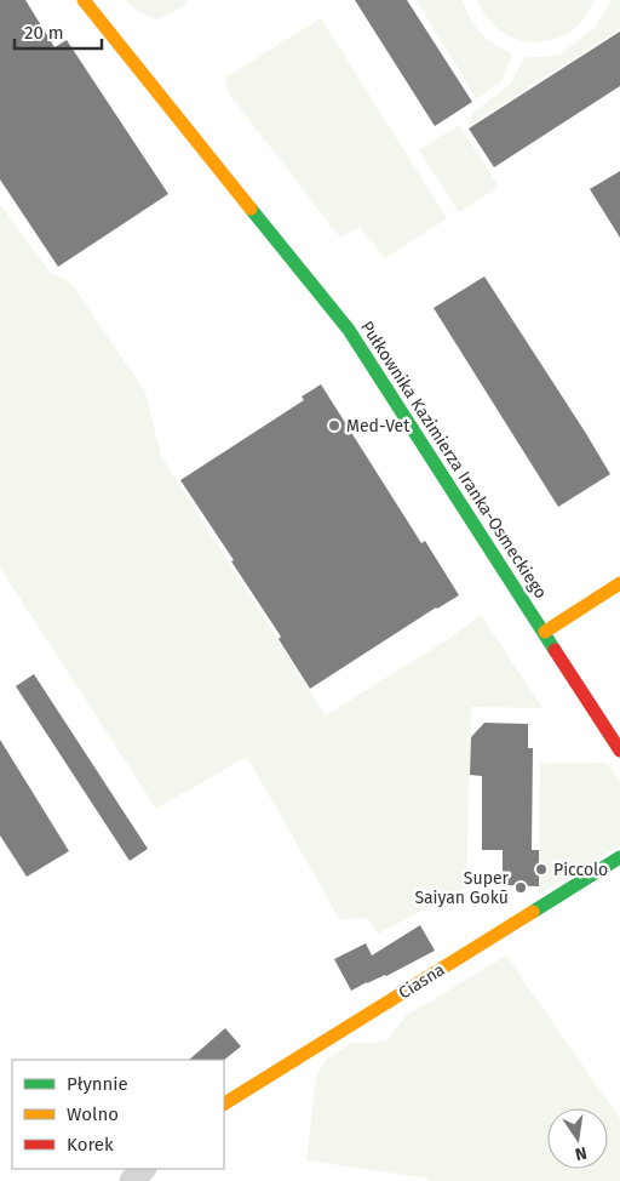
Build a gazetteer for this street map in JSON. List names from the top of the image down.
{
  "streets": {
    "street": ["Pułkownika Kazimierza Iranka-Osmeckiego", "Ciasna"]
  },
  "places": ["Med-Vet", "Piccolo", "Super Saiyan Gokū"],
  "legend": ["Płynnie", "Wolno", "Korek"],
  "scale_bar": "20 m",
  "north": "bottom"
}
